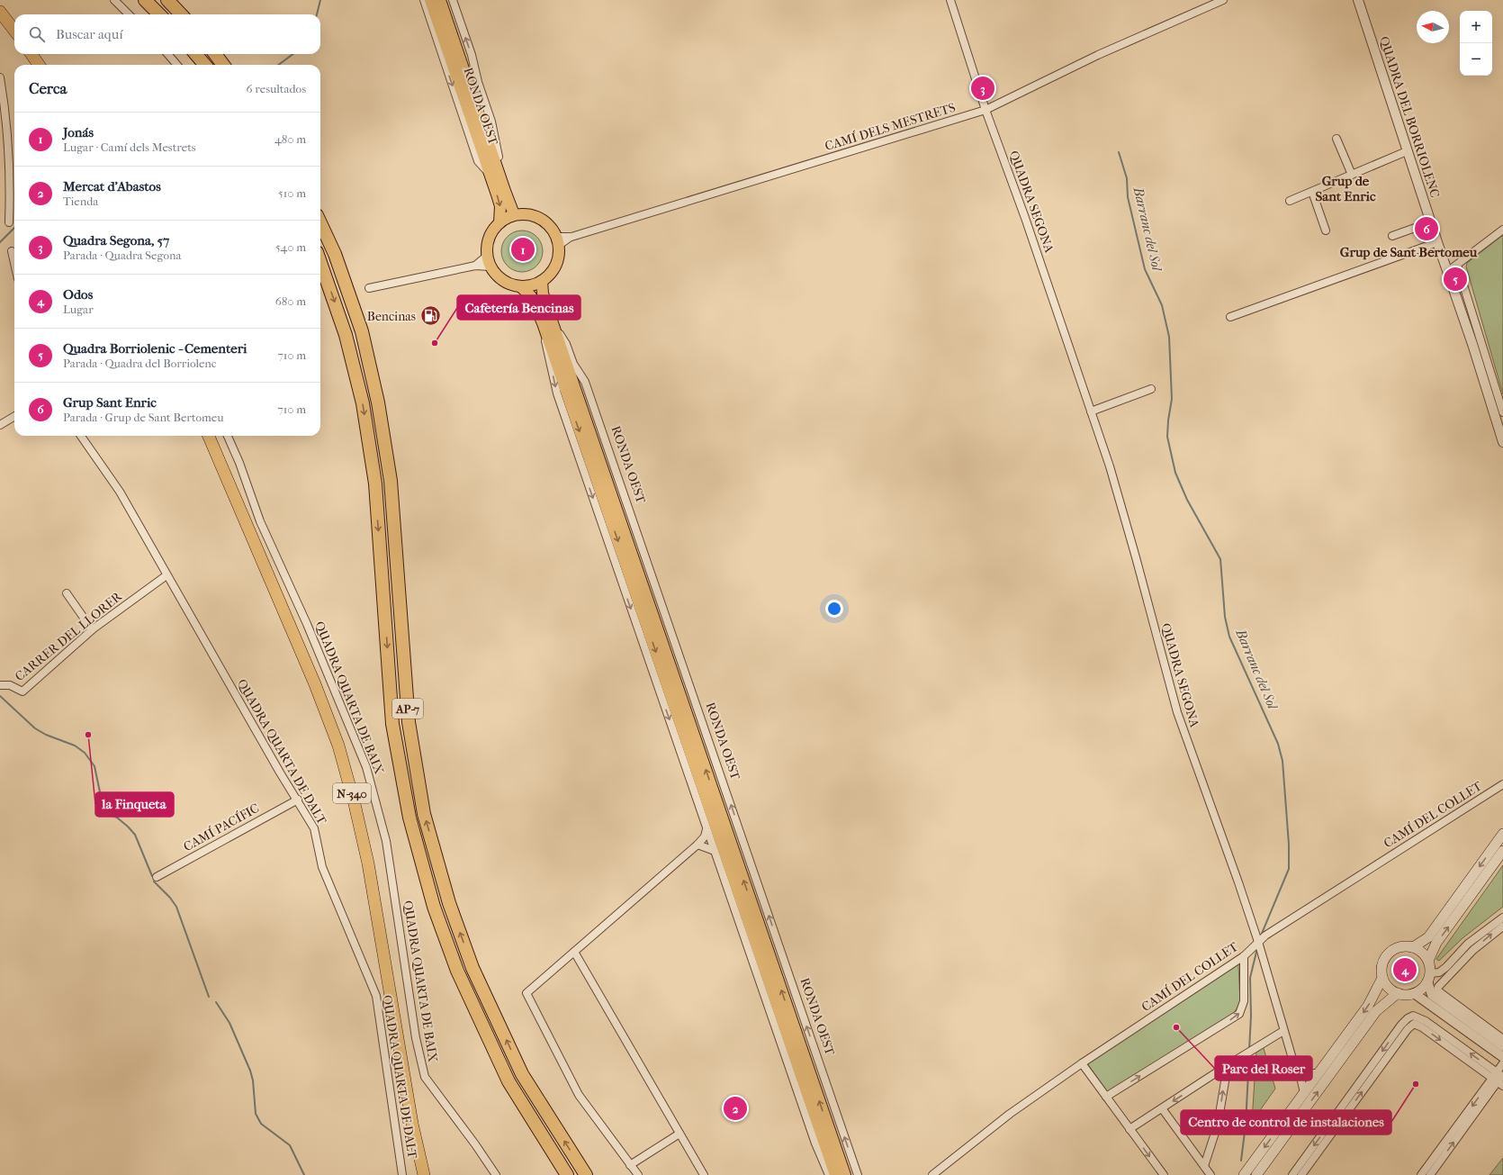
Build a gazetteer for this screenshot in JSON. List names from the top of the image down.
{
  "streets": {
    "highway": ["AP-7", "N-340"],
    "main road": ["RONDA OEST"],
    "street": [
      "QUADRA DEL BORRIOLENC",
      "CAMÍ DELS MESTRETS",
      "QUADRA SEGONA",
      "CARRER DEL LLORER",
      "QUADRA QUARTA DE BAIX",
      "QUADRA QUARTA DE DALT",
      "CAMÍ DEL COLLET",
      "CAMÍ PACÍFIC"
    ]
  },
  "crossings": [
    ["RONDA OEST", "CAMÍ DELS MESTRETS"],
    ["CAMÍ DELS MESTRETS", "QUADRA SEGONA"],
    ["QUADRA SEGONA", "CAMÍ DEL COLLET"],
    ["CARRER DEL LLORER", "QUADRA QUARTA DE DALT"],
    ["QUADRA QUARTA DE DALT", "CAMÍ PACÍFIC"]
  ],
  "districts": ["Grup de Sant Enric", "Grup de Sant Bertomeu"],
  "water": ["Barranc del Sol"],
  "places": {
    "fuel station": ["Bencinas"],
    "other": [
      "Cafetería Bencinas",
      "la Finqueta",
      "Parc del Roser",
      "Centro de control de instalaciones"
    ]
  },
  "north": "left",
  "page": {
    "map_buttons": ["+", "−"],
    "search": "Buscar aquí",
    "heading": ["Cerca", "6 resultados"],
    "pins": [
      "3",
      "6",
      "1",
      "5",
      "4",
      "2"
    ],
    "list": [
      {
        "mark": "1",
        "name": "Jonás",
        "note": "Lugar · Camí dels Mestrets",
        "value": "480 m"
      },
      {
        "mark": "2",
        "name": "Mercat d'Abastos",
        "note": "Tienda",
        "value": "510 m"
      },
      {
        "mark": "3",
        "name": "Quadra Segona, 57",
        "note": "Parada · Quadra Segona",
        "value": "540 m"
      },
      {
        "mark": "4",
        "name": "Odos",
        "note": "Lugar",
        "value": "680 m"
      },
      {
        "mark": "5",
        "name": "Quadra Borriolenic - Cementeri",
        "note": "Parada · Quadra del Borriolenc",
        "value": "710 m"
      },
      {
        "mark": "6",
        "name": "Grup Sant Enric",
        "note": "Parada · Grup de Sant Bertomeu",
        "value": "710 m"
      }
    ]
  }
}
